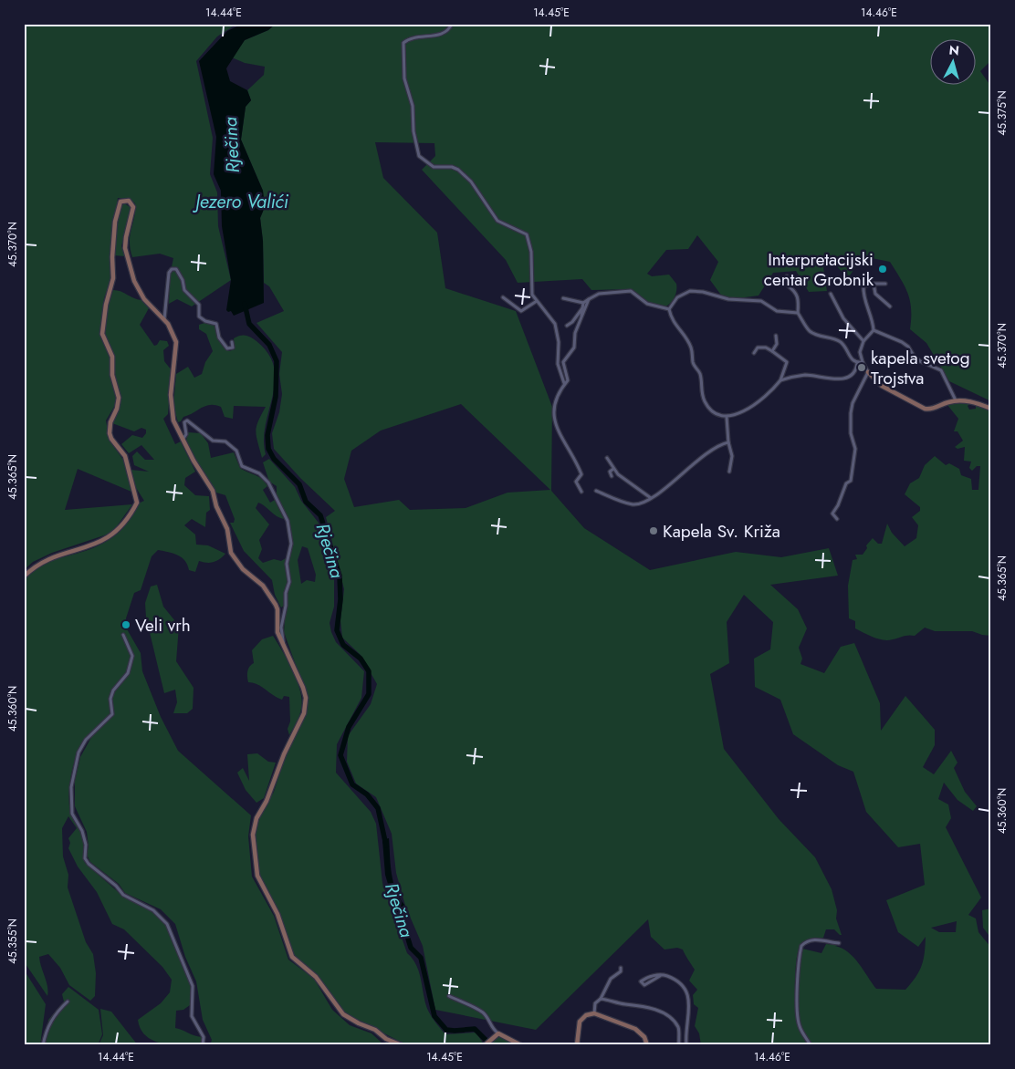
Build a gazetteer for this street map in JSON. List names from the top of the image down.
{
  "water": ["Rječina", "Jezero Valići"],
  "places": [
    "Interpretacijski centar Grobnik",
    "kapela svetog Trojstva",
    "Kapela Sv. Križa",
    "Veli vrh"
  ],
  "north": "top",
  "coordinates": [
    "14.44°E",
    "14.45°E",
    "14.46°E",
    "45.375°N",
    "45.370°N",
    "45.365°N",
    "45.360°N",
    "45.355°N"
  ]
}
